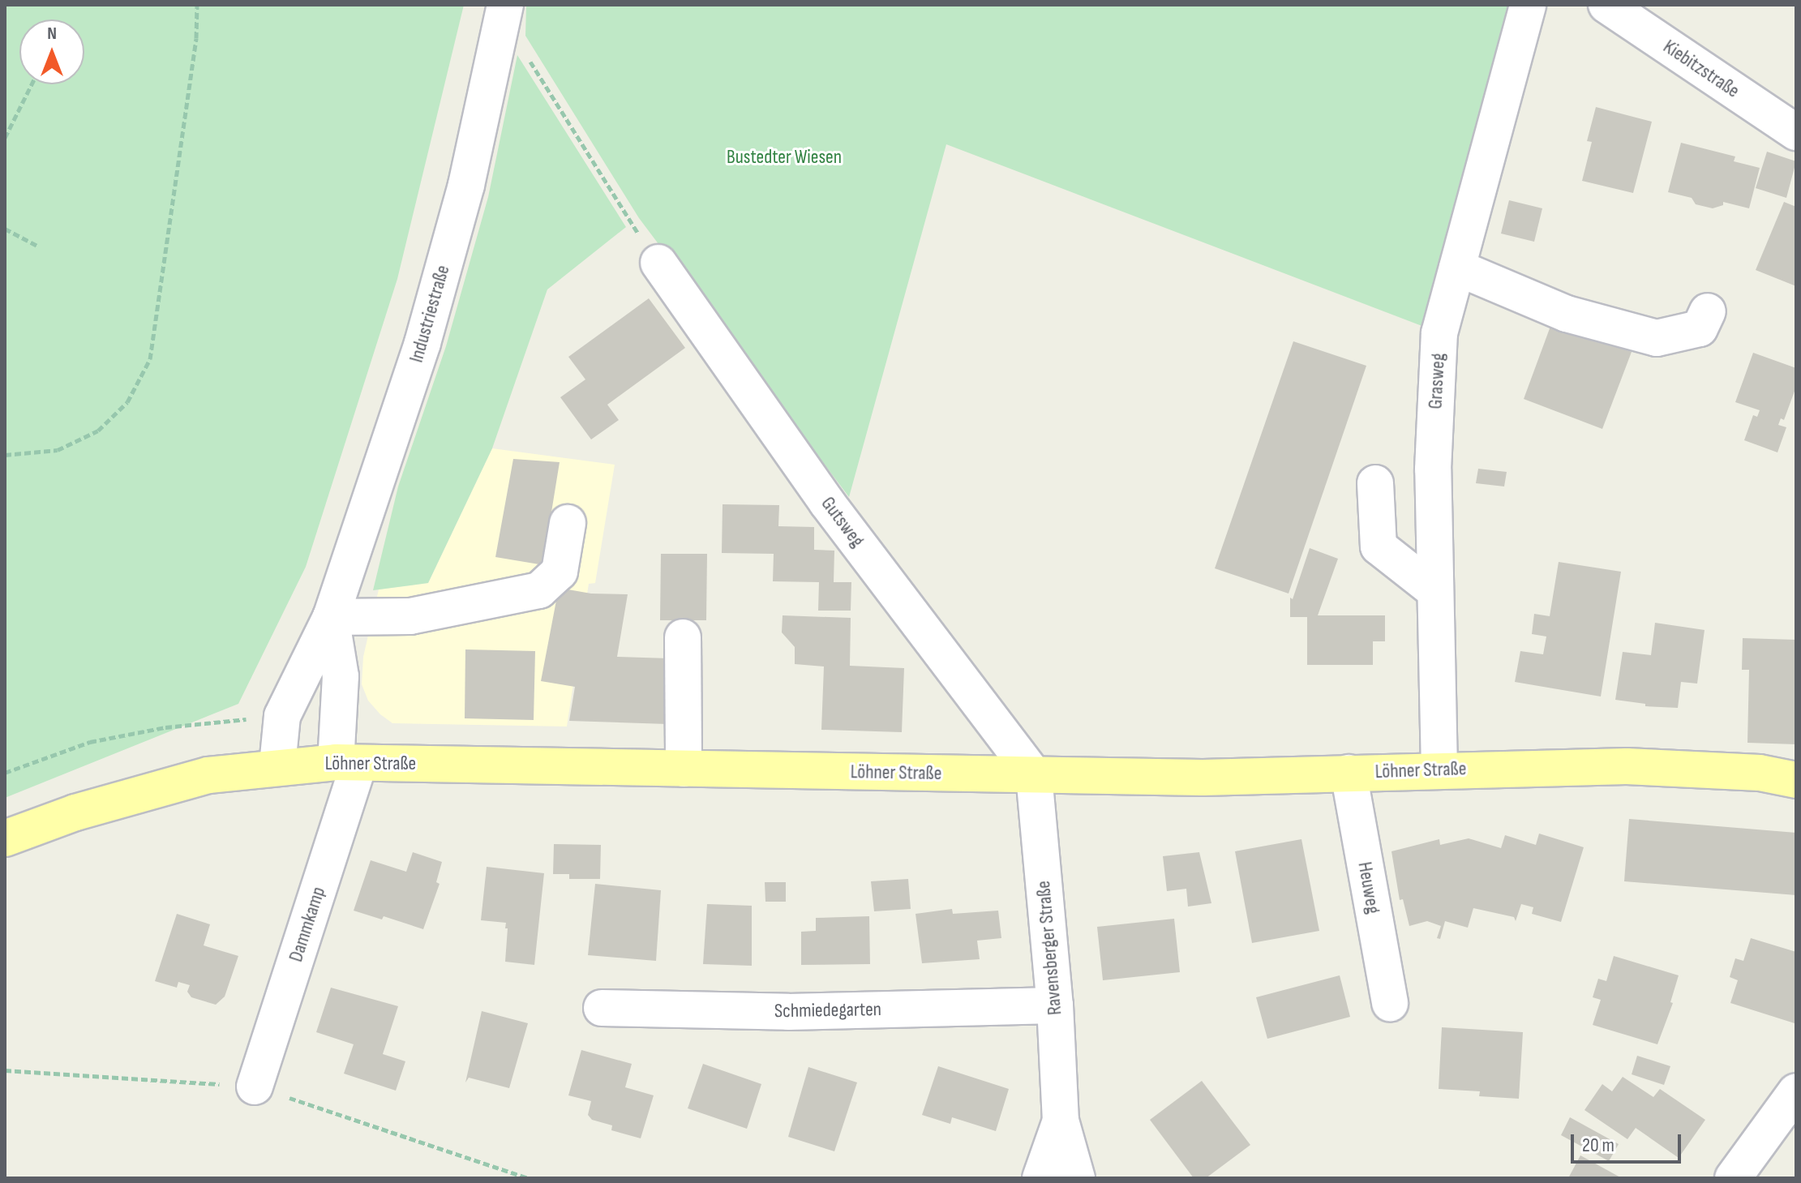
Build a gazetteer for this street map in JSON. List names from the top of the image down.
{
  "streets": {
    "main road": ["Löhner Straße"],
    "street": [
      "Kiebitzstraße",
      "Industriestraße",
      "Grasweg",
      "Gutsweg",
      "Heuweg",
      "Dammkamp",
      "Ravensberger Straße",
      "Schmiedegarten"
    ]
  },
  "crossings": [
    ["Industriestraße", "Löhner Straße"],
    ["Industriestraße", "Dammkamp"],
    ["Grasweg", "Löhner Straße"],
    ["Gutsweg", "Löhner Straße"],
    ["Gutsweg", "Ravensberger Straße"],
    ["Löhner Straße", "Heuweg"],
    ["Löhner Straße", "Dammkamp"],
    ["Löhner Straße", "Ravensberger Straße"],
    ["Ravensberger Straße", "Schmiedegarten"]
  ],
  "parks": ["Bustedter Wiesen"],
  "scale_bar": "20 m",
  "north": "top"
}
